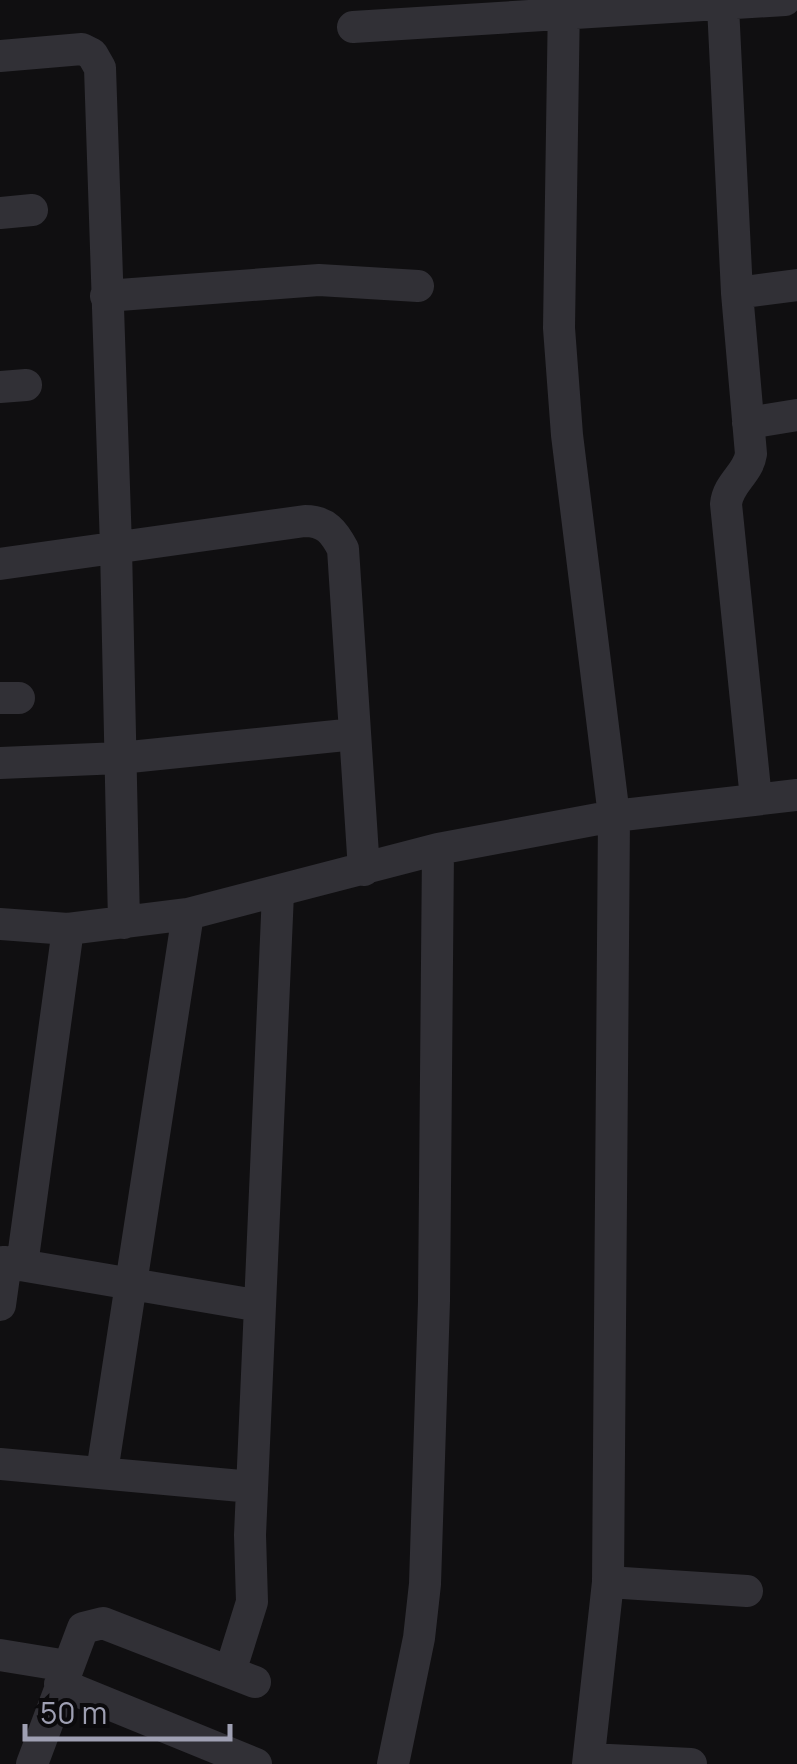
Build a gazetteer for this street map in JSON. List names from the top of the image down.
{
  "scale_bar": "50 m"
}
